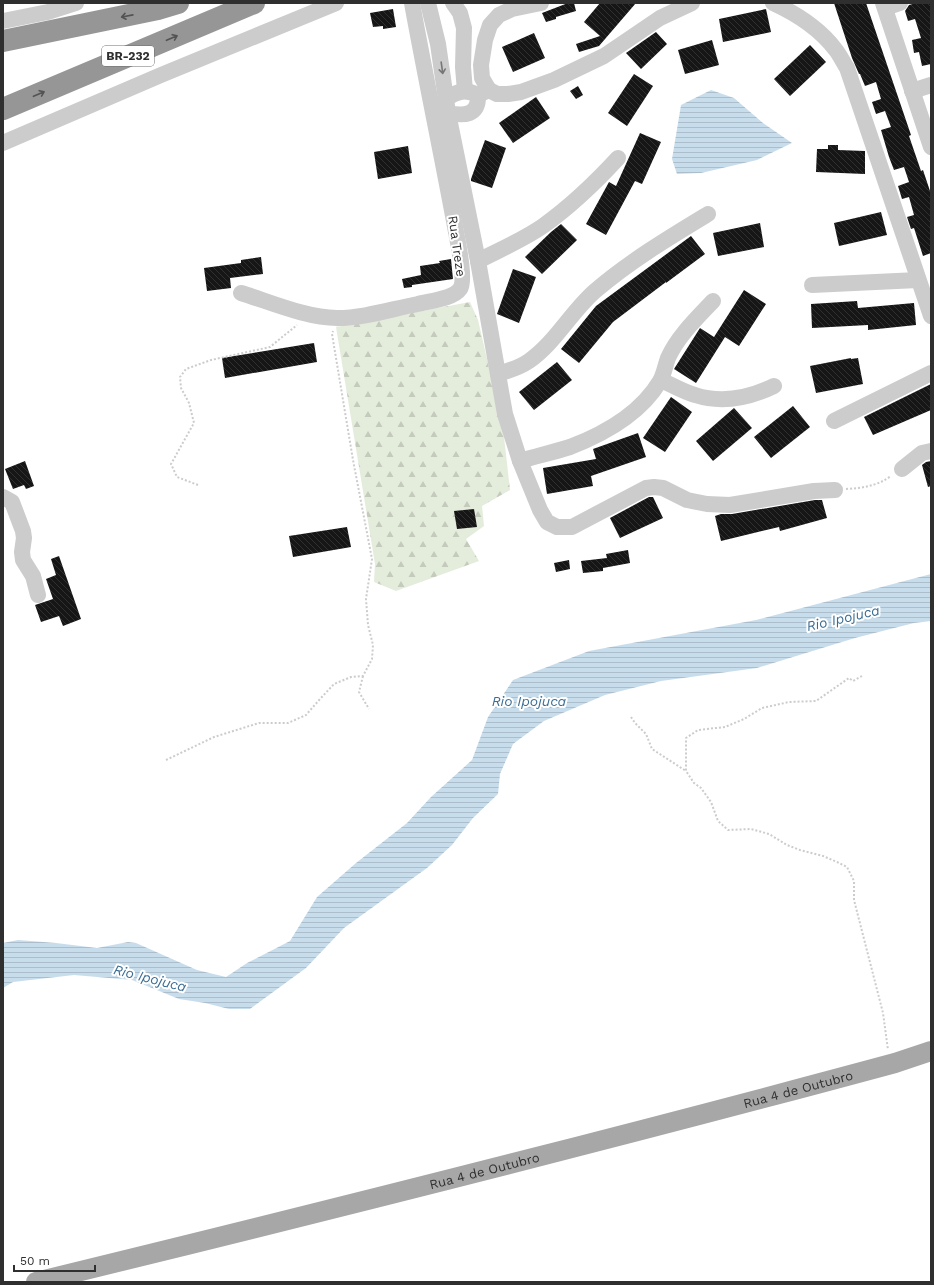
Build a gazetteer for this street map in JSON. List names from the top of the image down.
{
  "streets": {
    "highway": ["BR-232"],
    "main road": ["Rua 4 de Outubro"],
    "street": ["Rua Treze"]
  },
  "water": ["Rio Ipojuca"],
  "scale_bar": "50 m"
}
